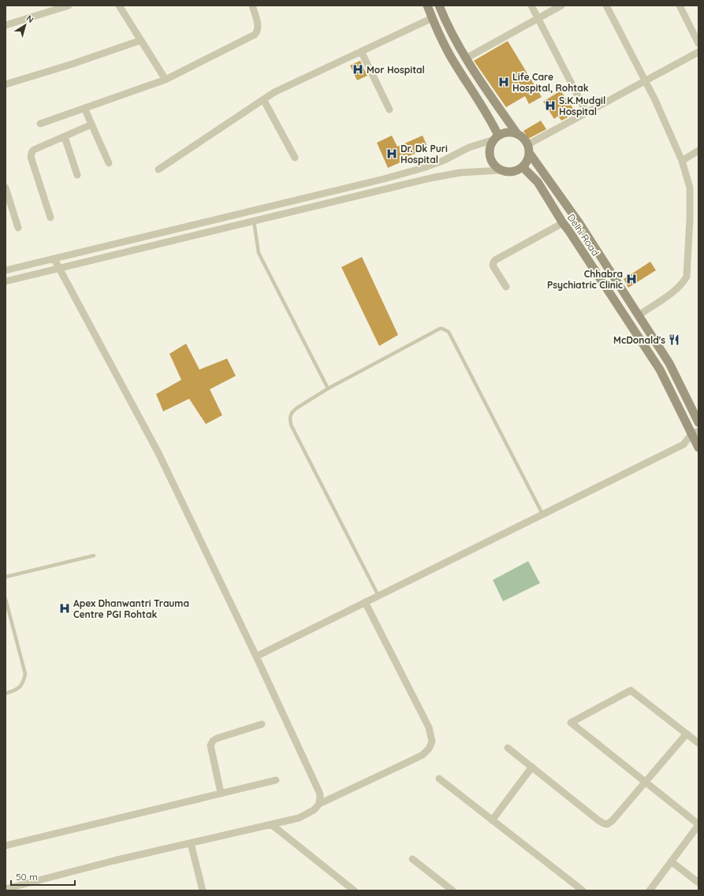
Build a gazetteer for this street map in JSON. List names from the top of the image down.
{
  "streets": {
    "main road": ["Delhi Road"]
  },
  "places": {
    "hospital": [
      "Mor Hospital",
      "Life Care Hospital, Rohtak",
      "S.K.Mudgil Hospital",
      "Dr. Dk Puri Hospital",
      "Chhabra Psychiatric Clinic",
      "Apex Dhanwantri Trauma Centre PGI Rohtak"
    ],
    "restaurant": ["McDonald's"]
  },
  "scale_bar": "50 m",
  "north": "top right"
}
